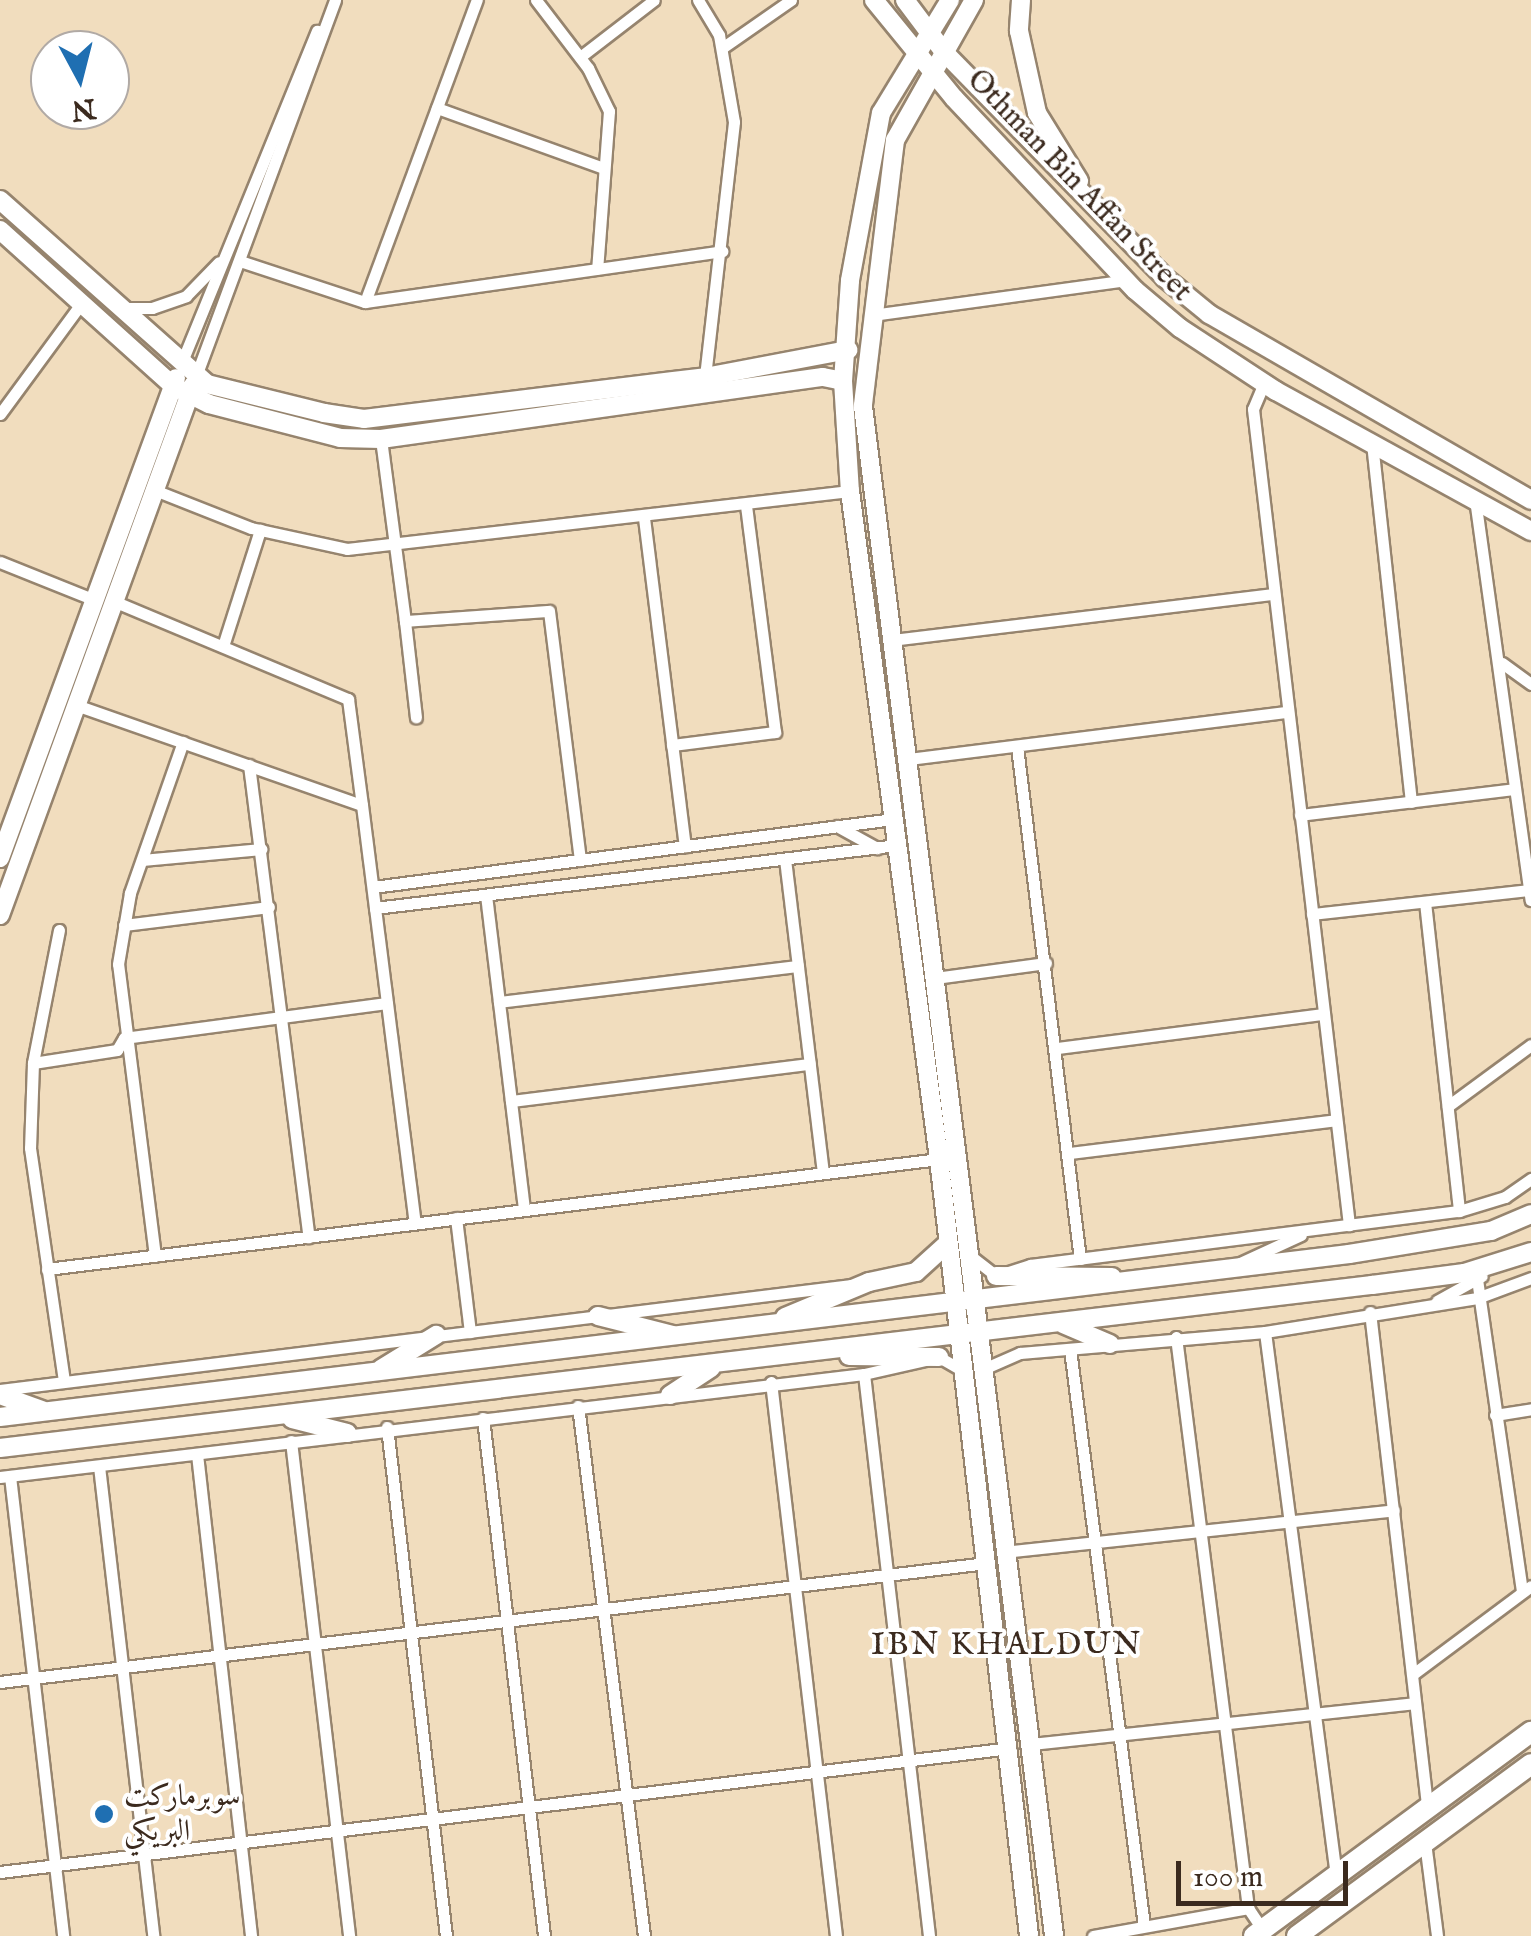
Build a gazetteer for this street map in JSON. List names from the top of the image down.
{
  "streets": {
    "street": ["Othman Bin Affan Street"]
  },
  "districts": ["IBN KHALDUN"],
  "places": ["سوبرماركت البريكي"],
  "scale_bar": "100 m",
  "north": "bottom"
}
